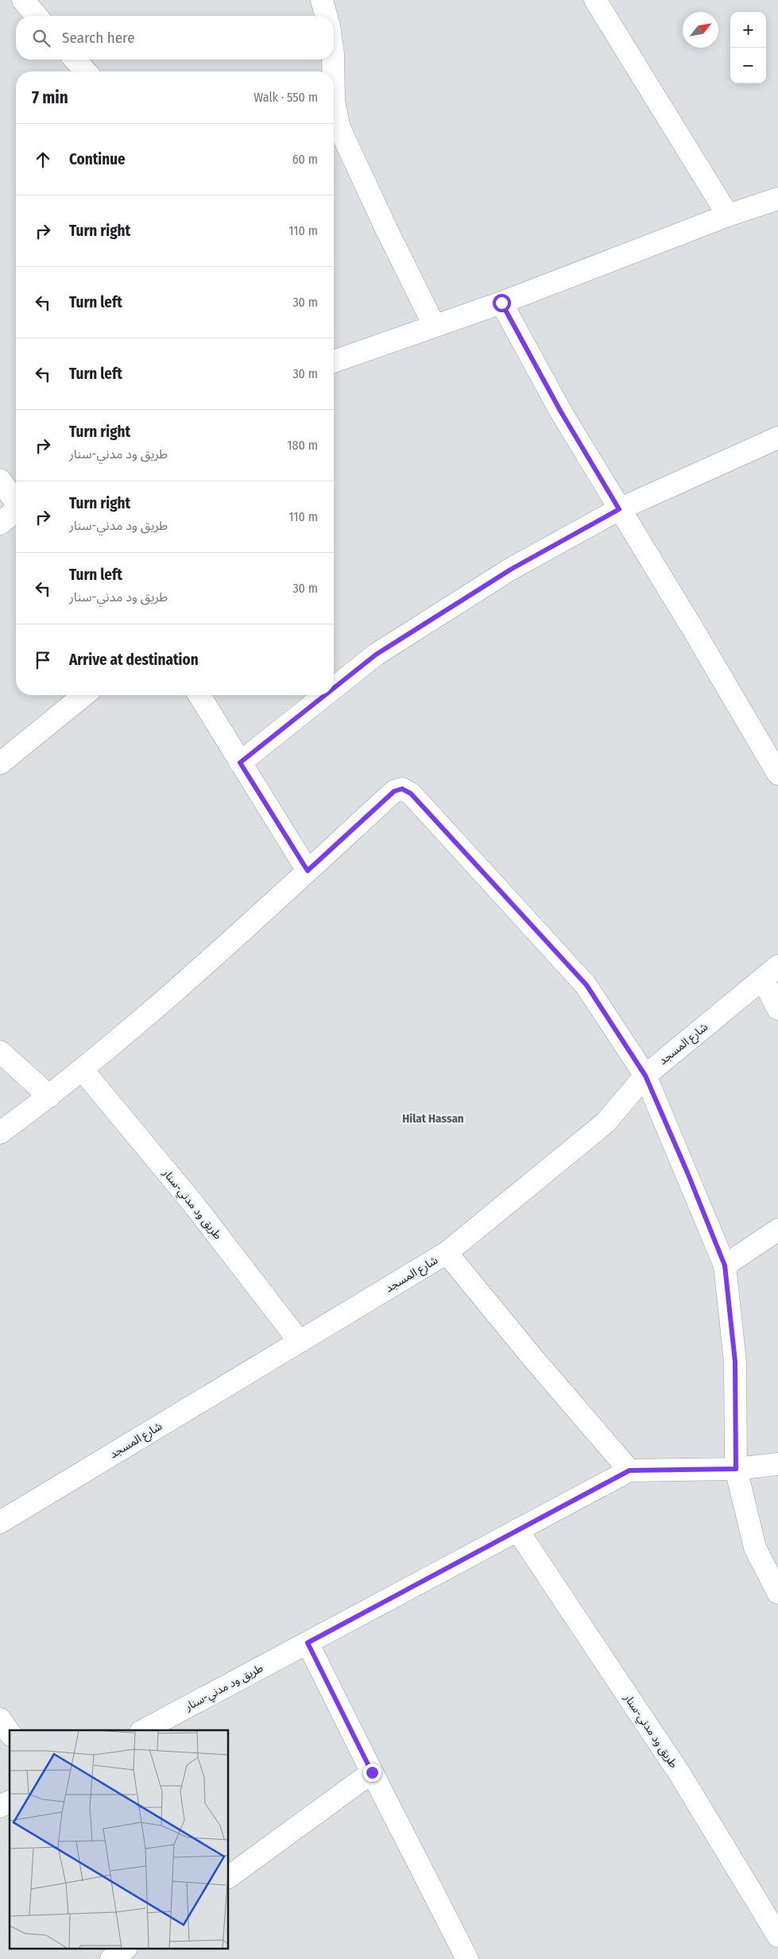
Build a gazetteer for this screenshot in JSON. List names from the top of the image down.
{
  "streets": {
    "street": ["شارع المسجد", "طريق ود مدني-سنار"]
  },
  "crossings": [
    ["شارع المسجد", "طريق ود مدني-سنار"]
  ],
  "districts": ["Hilat Hassan"],
  "north": "top right",
  "page": {
    "map_buttons": ["+", "−"],
    "search": "Search here",
    "heading": ["7 min", "Walk · 550 m"],
    "list": [
      ["Continue", "60 m"],
      ["Turn right", "110 m"],
      ["Turn left", "30 m"],
      ["Turn left", "30 m"],
      ["Turn right", "طريق ود مدني-سنار", "180 m"],
      ["Turn right", "طريق ود مدني-سنار", "110 m"],
      ["Turn left", "طريق ود مدني-سنار", "30 m"],
      "Arrive at destination"
    ]
  }
}
